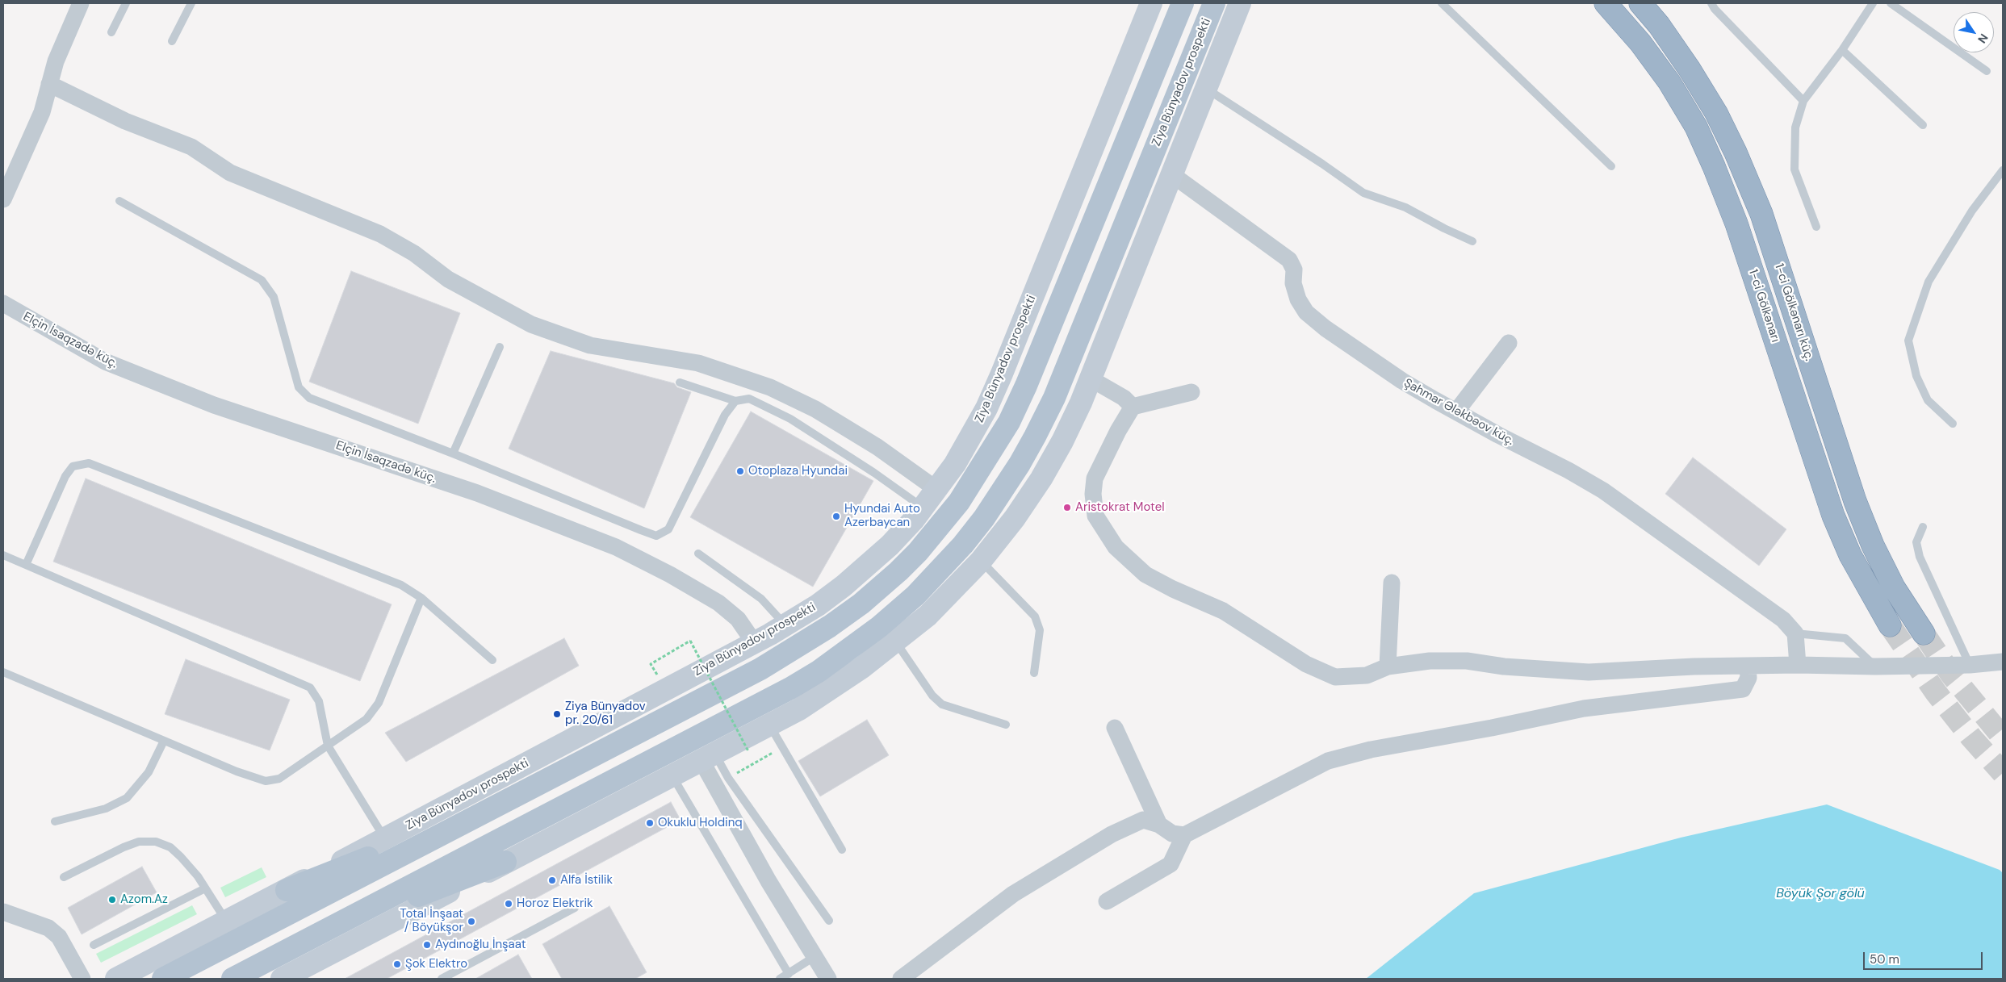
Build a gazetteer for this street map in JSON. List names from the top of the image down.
{
  "streets": {
    "highway": ["1-ci Gölkənarı", "1-ci Gölkənarı küç."],
    "main road": ["Ziya Bünyadov prospekti"],
    "street": ["Elçin İsaqzadə küç.", "Şahmar Ələkbəov küç."]
  },
  "crossings": [
    ["Ziya Bünyadov prospekti", "Elçin İsaqzadə küç."],
    ["Ziya Bünyadov prospekti", "Şahmar Ələkbəov küç."]
  ],
  "water": ["Böyük Şor gölü"],
  "places": [
    "Otoplaza Hyundai",
    "Aristokrat Motel",
    "Hyundai Auto Azerbaycan",
    "Ziya Bünyadov pr. 20/61",
    "Okuklu Holdinq",
    "Alfa İstilik",
    "Azom.Az",
    "Horoz Elektrik",
    "Total İnşaat / Böyükşor",
    "Aydınoğlu İnşaat",
    "Şok Elektro"
  ],
  "scale_bar": "50 m",
  "north": "bottom right"
}
